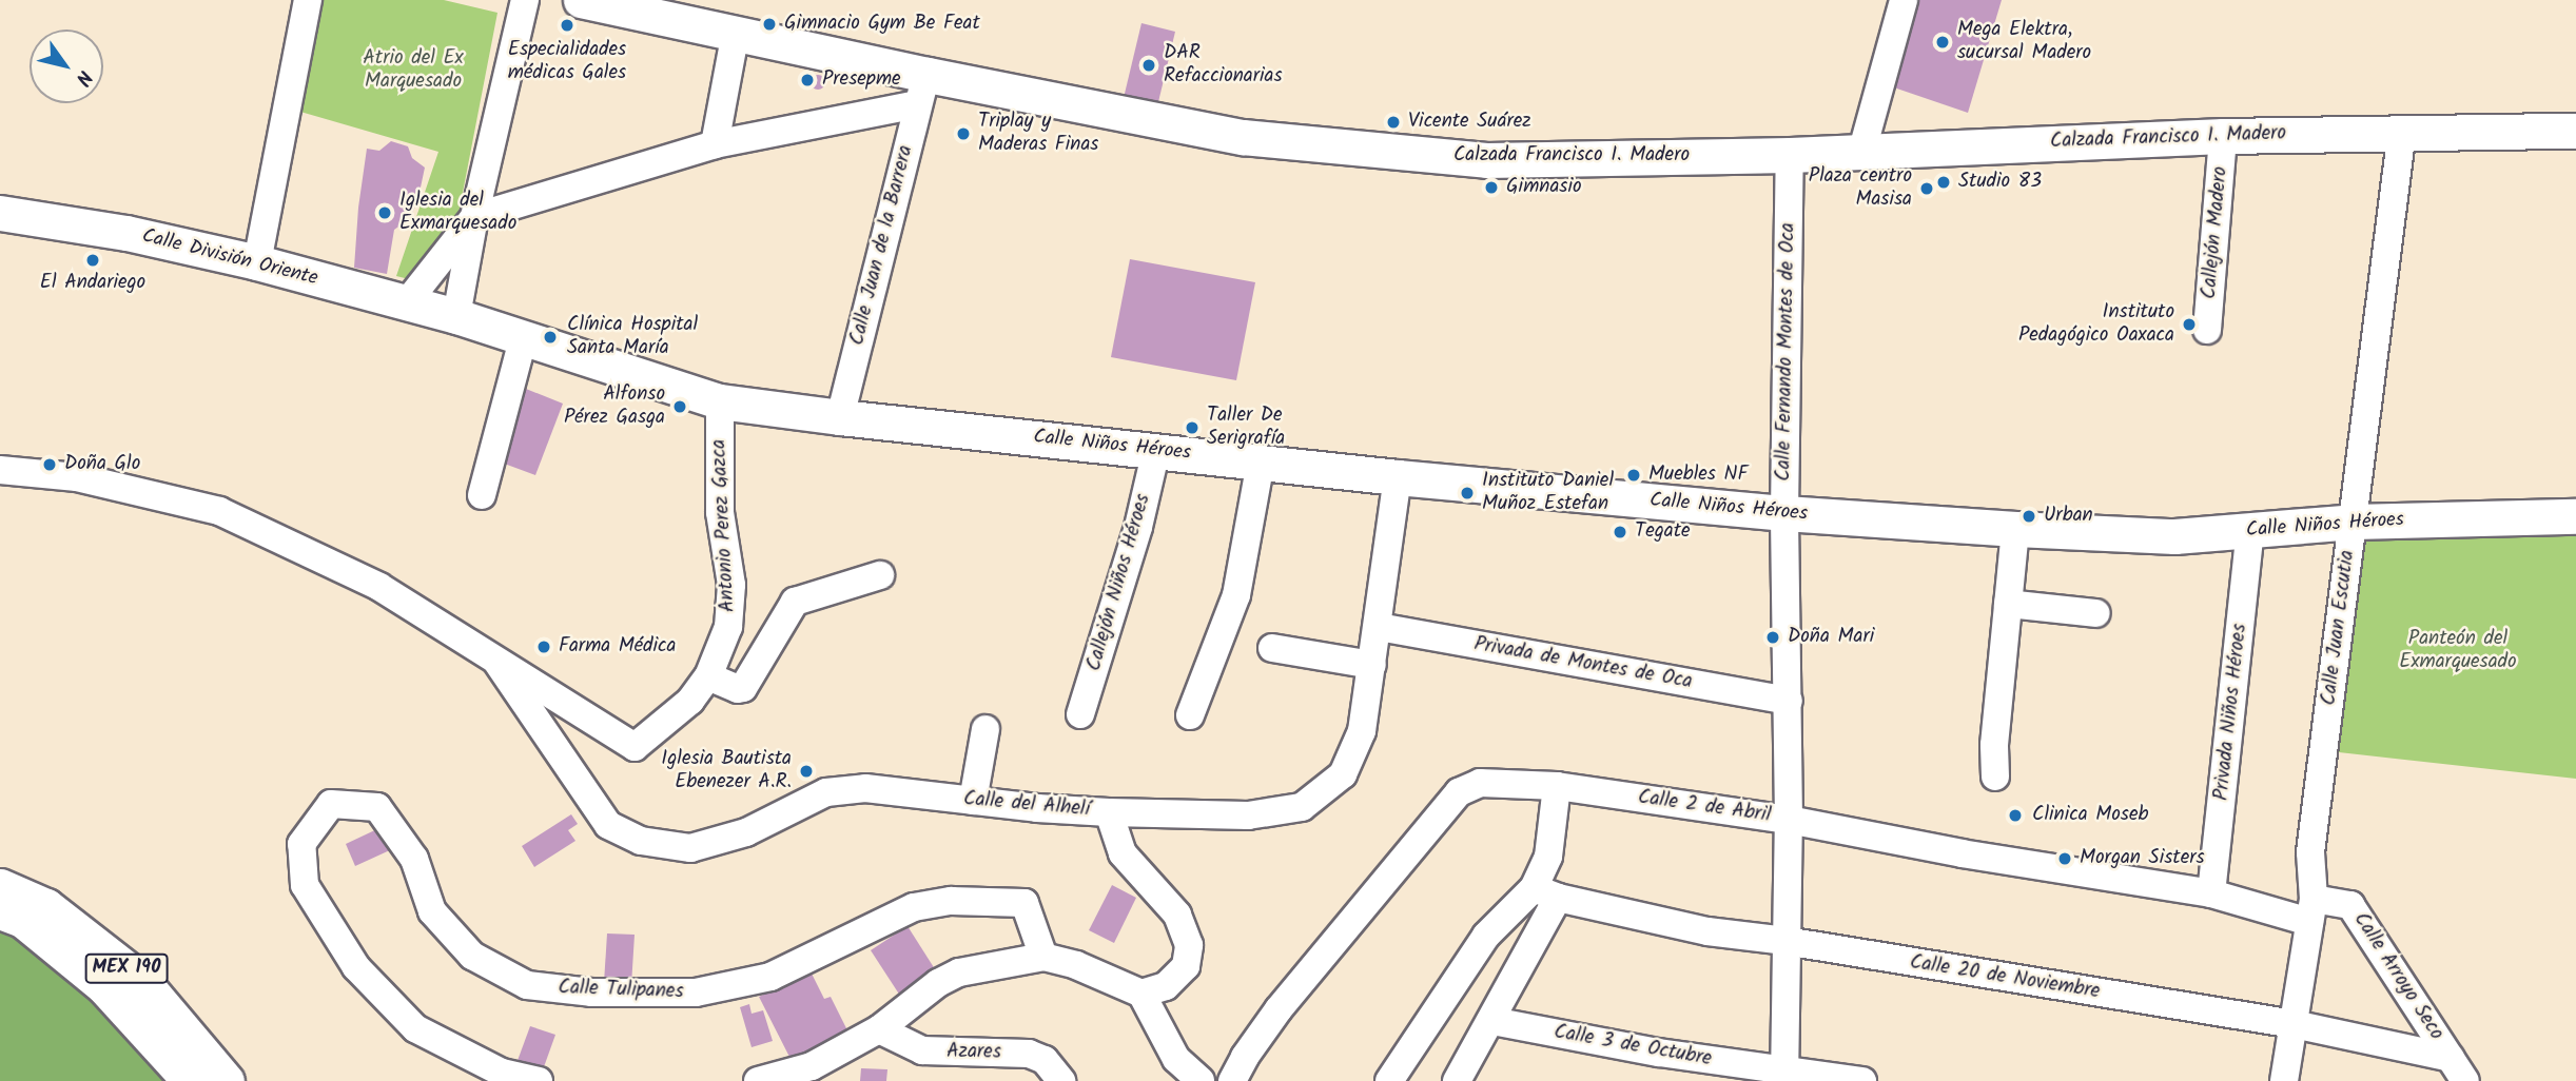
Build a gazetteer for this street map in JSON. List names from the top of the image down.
{
  "streets": {
    "main road": [
      "Calzada Francisco I. Madero",
      "Calle División Oriente",
      "Calle Niños Héroes",
      "MEX 190"
    ],
    "street": [
      "Callejón Madero",
      "Calle Juan de la Barrera",
      "Calle Fernando Montes de Oca",
      "Antonio Perez Gazca",
      "Callejón Niños Héroes",
      "Calle Juan Escutia",
      "Privada de Montes de Oca",
      "Privada Niños Héroes",
      "Calle del Alhelí",
      "Calle 2 de Abril",
      "Calle Arroyo Seco",
      "Calle 20 de Noviembre",
      "Calle Tulipanes",
      "Calle 3 de Octubre",
      "Azares"
    ]
  },
  "crossings": [
    ["Calzada Francisco I. Madero", "Callejón Madero"],
    ["Calzada Francisco I. Madero", "Calle Juan de la Barrera"],
    ["Calzada Francisco I. Madero", "Calle Fernando Montes de Oca"],
    ["Calzada Francisco I. Madero", "Calle Juan Escutia"],
    ["Calle Juan de la Barrera", "Calle Niños Héroes"],
    ["Calle División Oriente", "Calle Niños Héroes"],
    ["Calle Fernando Montes de Oca", "Calle Niños Héroes"],
    ["Calle Fernando Montes de Oca", "Privada de Montes de Oca"],
    ["Calle Fernando Montes de Oca", "Calle 2 de Abril"],
    ["Calle Fernando Montes de Oca", "Calle 20 de Noviembre"],
    ["Calle Fernando Montes de Oca", "Calle 3 de Octubre"],
    ["Calle Niños Héroes", "Antonio Perez Gazca"],
    ["Calle Niños Héroes", "Callejón Niños Héroes"],
    ["Calle Niños Héroes", "Calle Juan Escutia"],
    ["Calle Niños Héroes", "Privada Niños Héroes"],
    ["Calle Niños Héroes", "Calle del Alhelí"],
    ["Antonio Perez Gazca", "Calle del Alhelí"],
    ["Calle Juan Escutia", "Calle 2 de Abril"],
    ["Calle Juan Escutia", "Calle Arroyo Seco"],
    ["Calle Juan Escutia", "Calle 20 de Noviembre"],
    ["Privada de Montes de Oca", "Calle del Alhelí"],
    ["Privada Niños Héroes", "Calle 2 de Abril"],
    ["Calle 2 de Abril", "Calle Arroyo Seco"],
    ["Calle Arroyo Seco", "Calle 20 de Noviembre"]
  ],
  "parks": ["Atrio del Ex Marquesado", "Panteón del Exmarquesado"],
  "places": [
    "Gimnacio Gym Be Feat",
    "Especialidades médicas Gales",
    "Mega Elektra, sucursal Madero",
    "DAR Refaccionarias",
    "Presepme",
    "Vicente Suárez",
    "Triplay y Maderas Finas",
    "Studio 83",
    "Gimnasio",
    "Plaza centro Masisa",
    "Iglesia del Exmarquesado",
    "El Andariego",
    "Instituto Pedagógico Oaxaca",
    "Clínica Hospital Santa María",
    "Alfonso Pérez Gasga",
    "Taller De Serigrafía",
    "Doña Glo",
    "Muebles NF",
    "Instituto Daniel Muñoz Estefan",
    "Urban",
    "Tegate",
    "Doña Mari",
    "Farma Médica",
    "Iglesia Bautista Ebenezer A.R.",
    "Clinica Moseb",
    "Morgan Sisters"
  ],
  "north": "bottom right"
}
